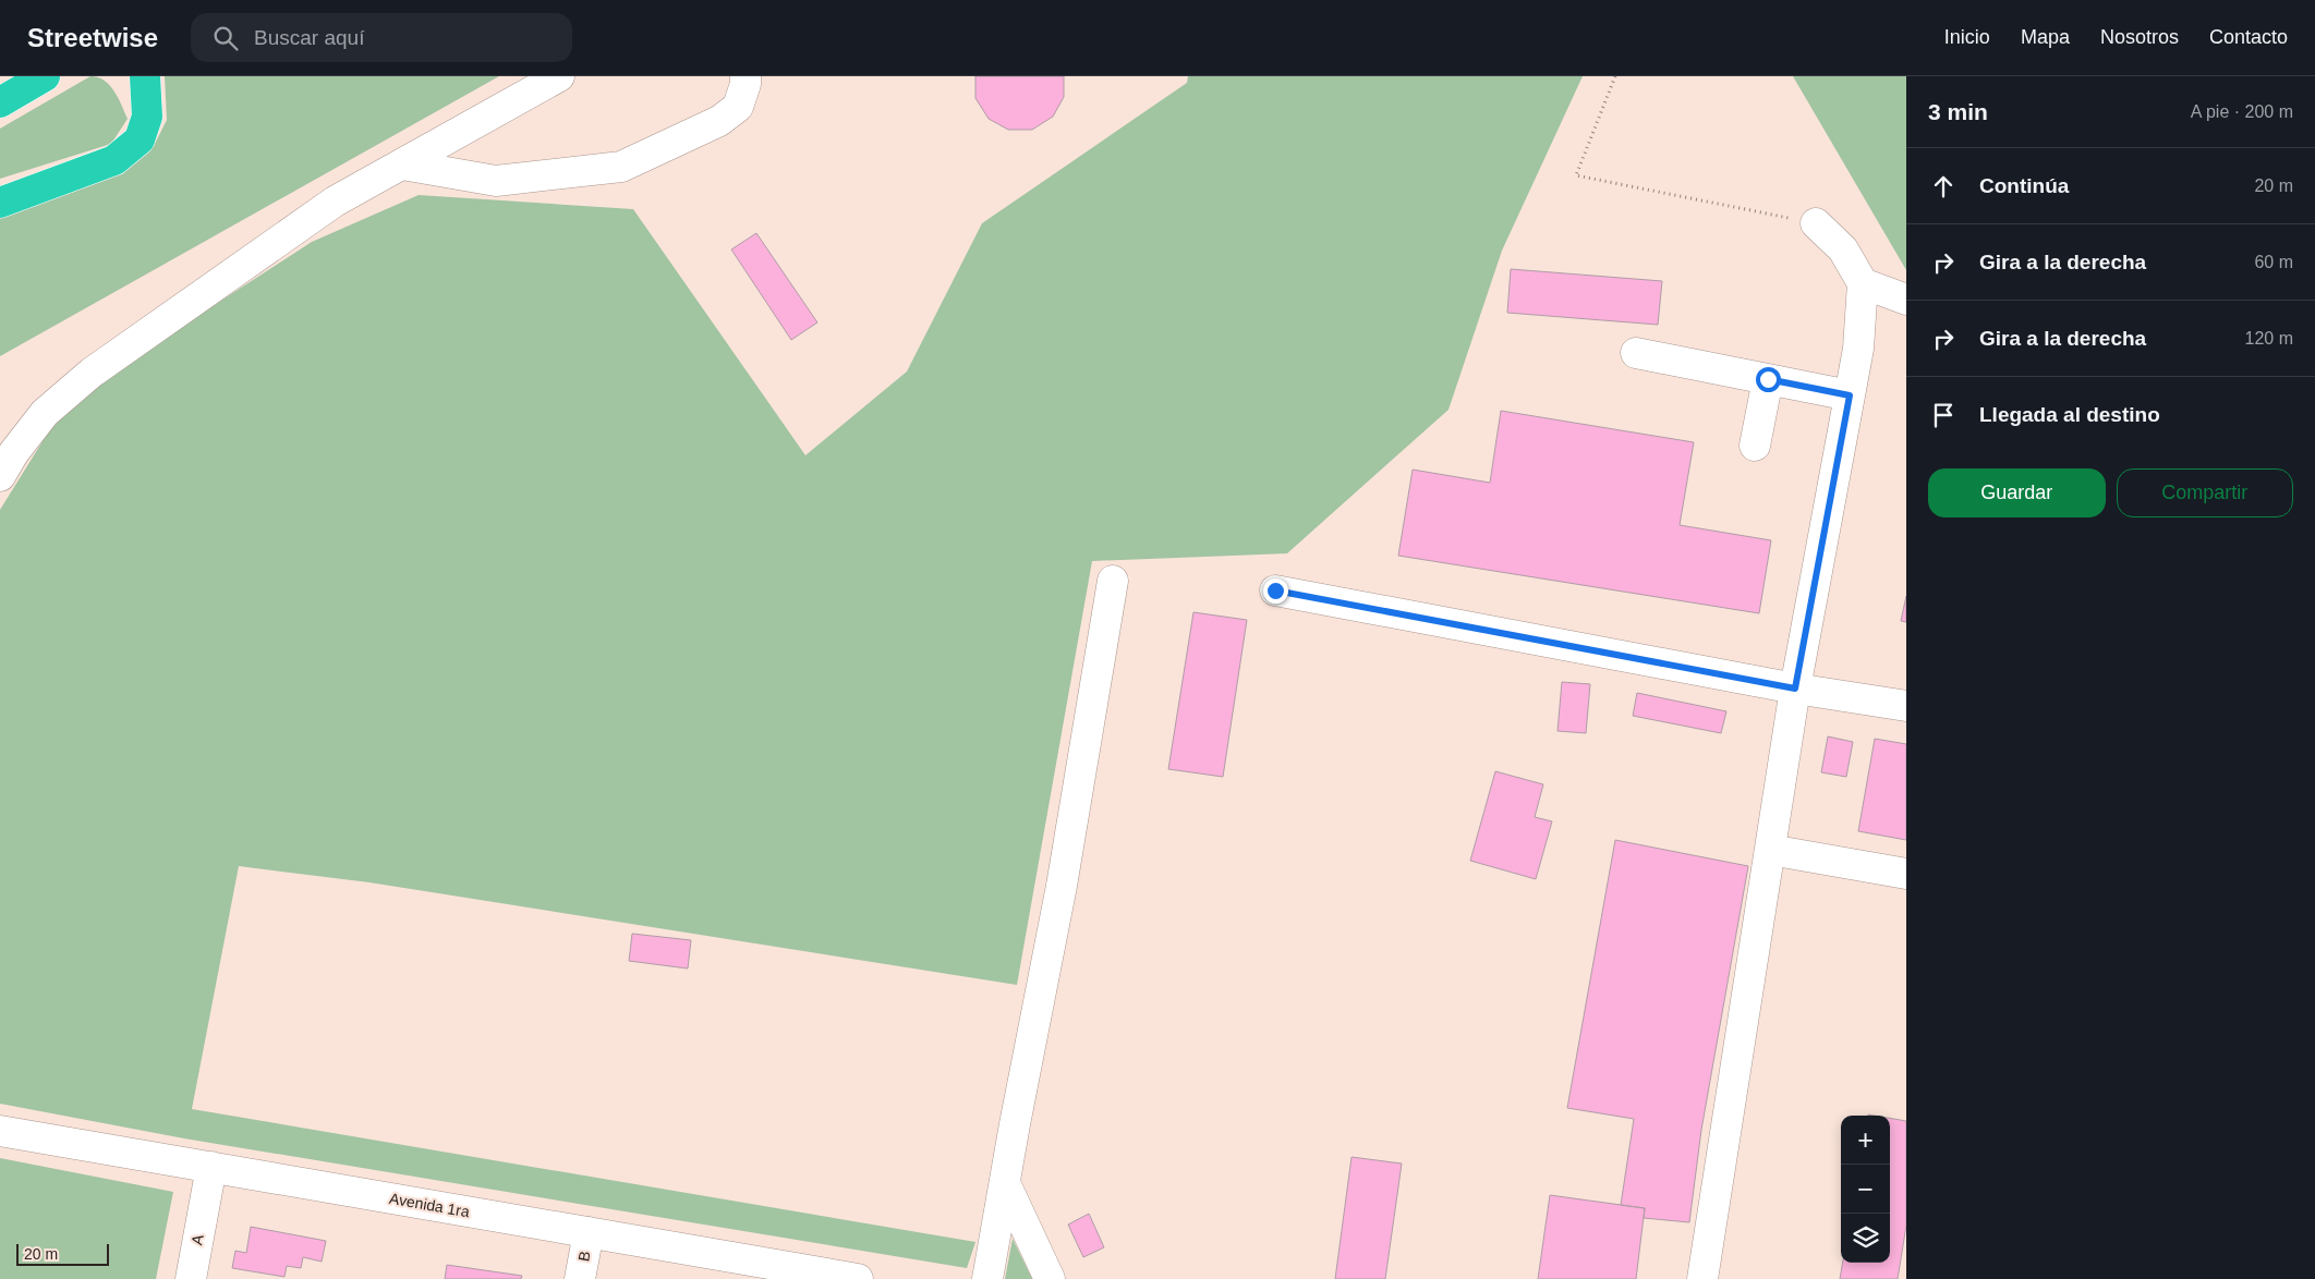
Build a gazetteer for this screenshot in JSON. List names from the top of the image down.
{
  "streets": {
    "street": ["Avenida 1ra", "A", "B"]
  },
  "crossings": [
    ["Avenida 1ra", "A"],
    ["Avenida 1ra", "B"]
  ],
  "scale_bar": "20 m",
  "page": {
    "header": "Streetwise",
    "search": "Buscar aquí",
    "nav": [
      "Inicio",
      "Mapa",
      "Nosotros",
      "Contacto"
    ],
    "heading": ["3 min", "A pie · 200 m"],
    "list": [
      ["Continúa", "20 m"],
      ["Gira a la derecha", "60 m"],
      ["Gira a la derecha", "120 m"],
      "Llegada al destino"
    ],
    "buttons": ["Guardar", "Compartir"],
    "map_buttons": ["+", "−"],
    "scale": "20 m"
  }
}
